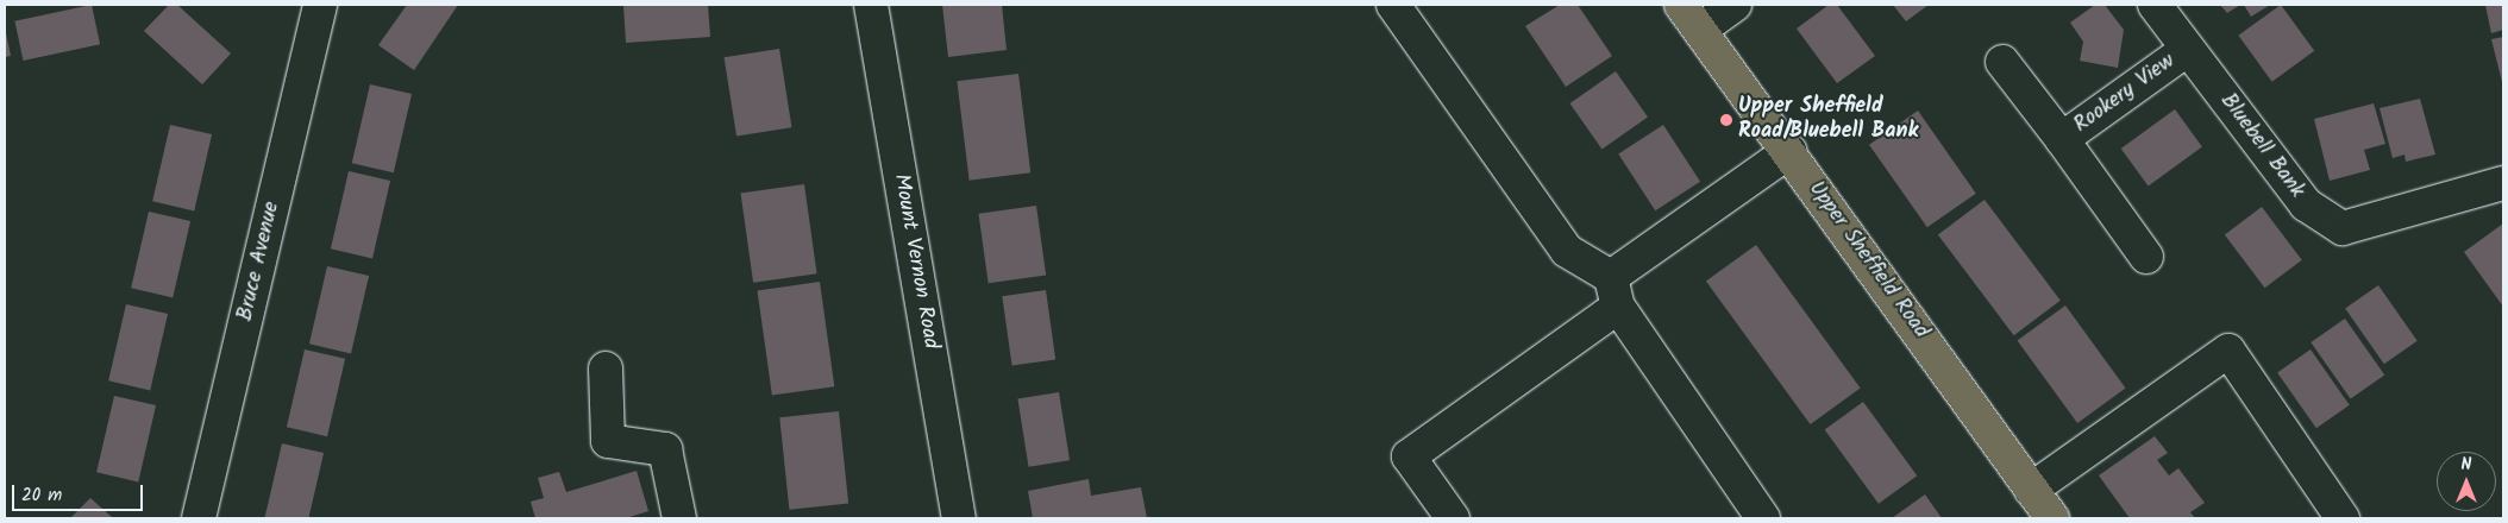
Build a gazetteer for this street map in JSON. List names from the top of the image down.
{
  "streets": {
    "highway": ["Upper Sheffield Road"],
    "street": [
      "Rookery View",
      "Bluebell Bank",
      "Bruce Avenue",
      "Mount Vernon Road"
    ]
  },
  "crossings": [
    ["Rookery View", "Bluebell Bank"]
  ],
  "places": ["Upper Sheffield Road/Bluebell Bank"],
  "scale_bar": "20 m",
  "north": "top"
}
